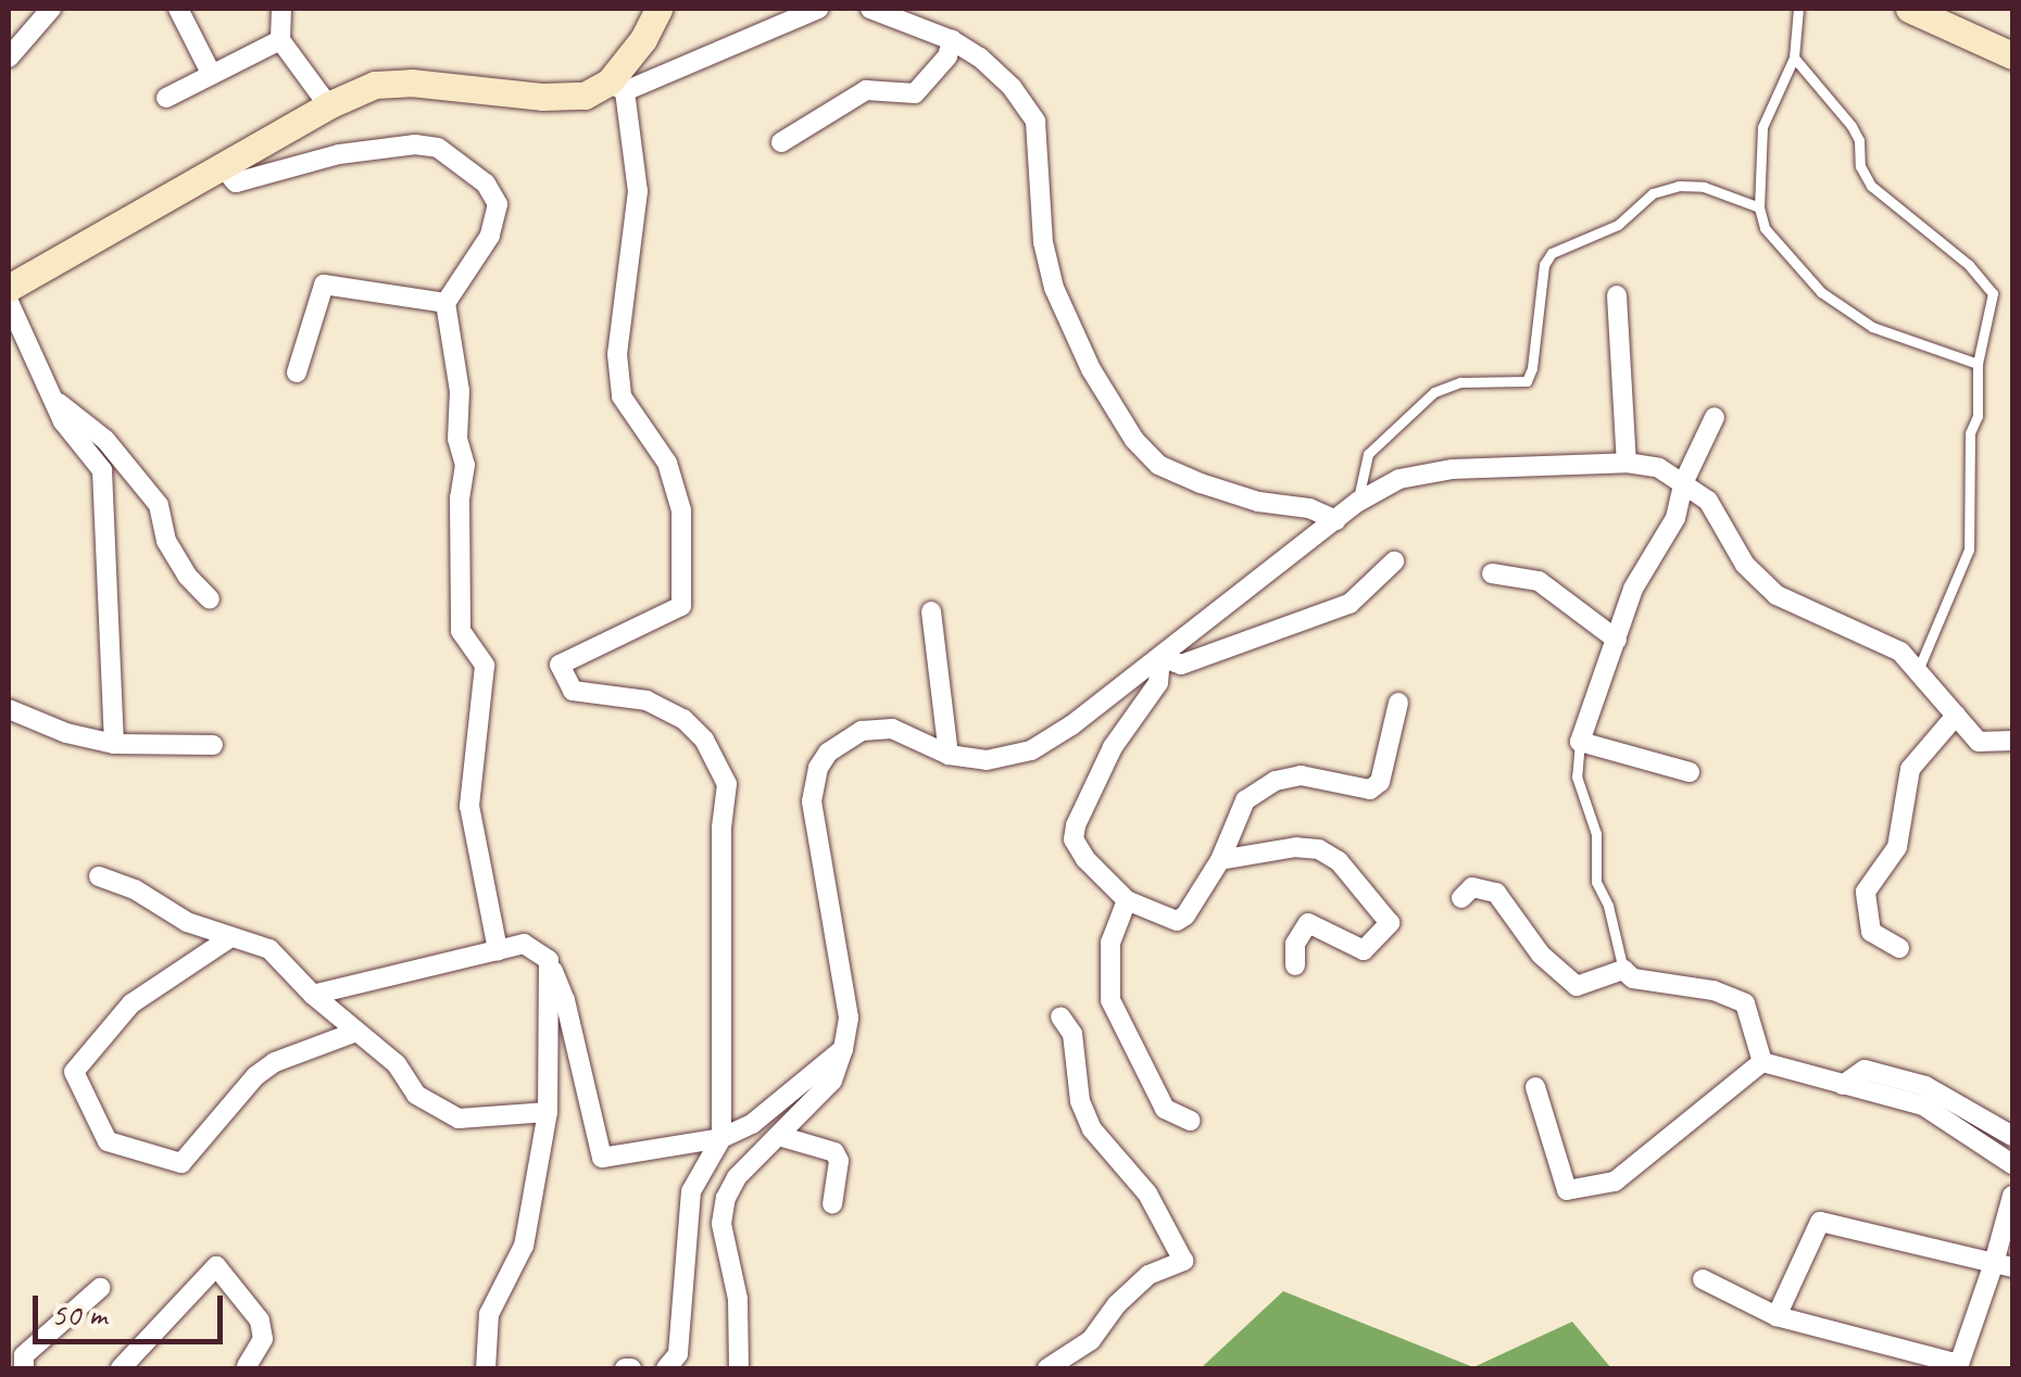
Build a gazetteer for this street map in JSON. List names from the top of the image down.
{
  "scale_bar": "50 m"
}
